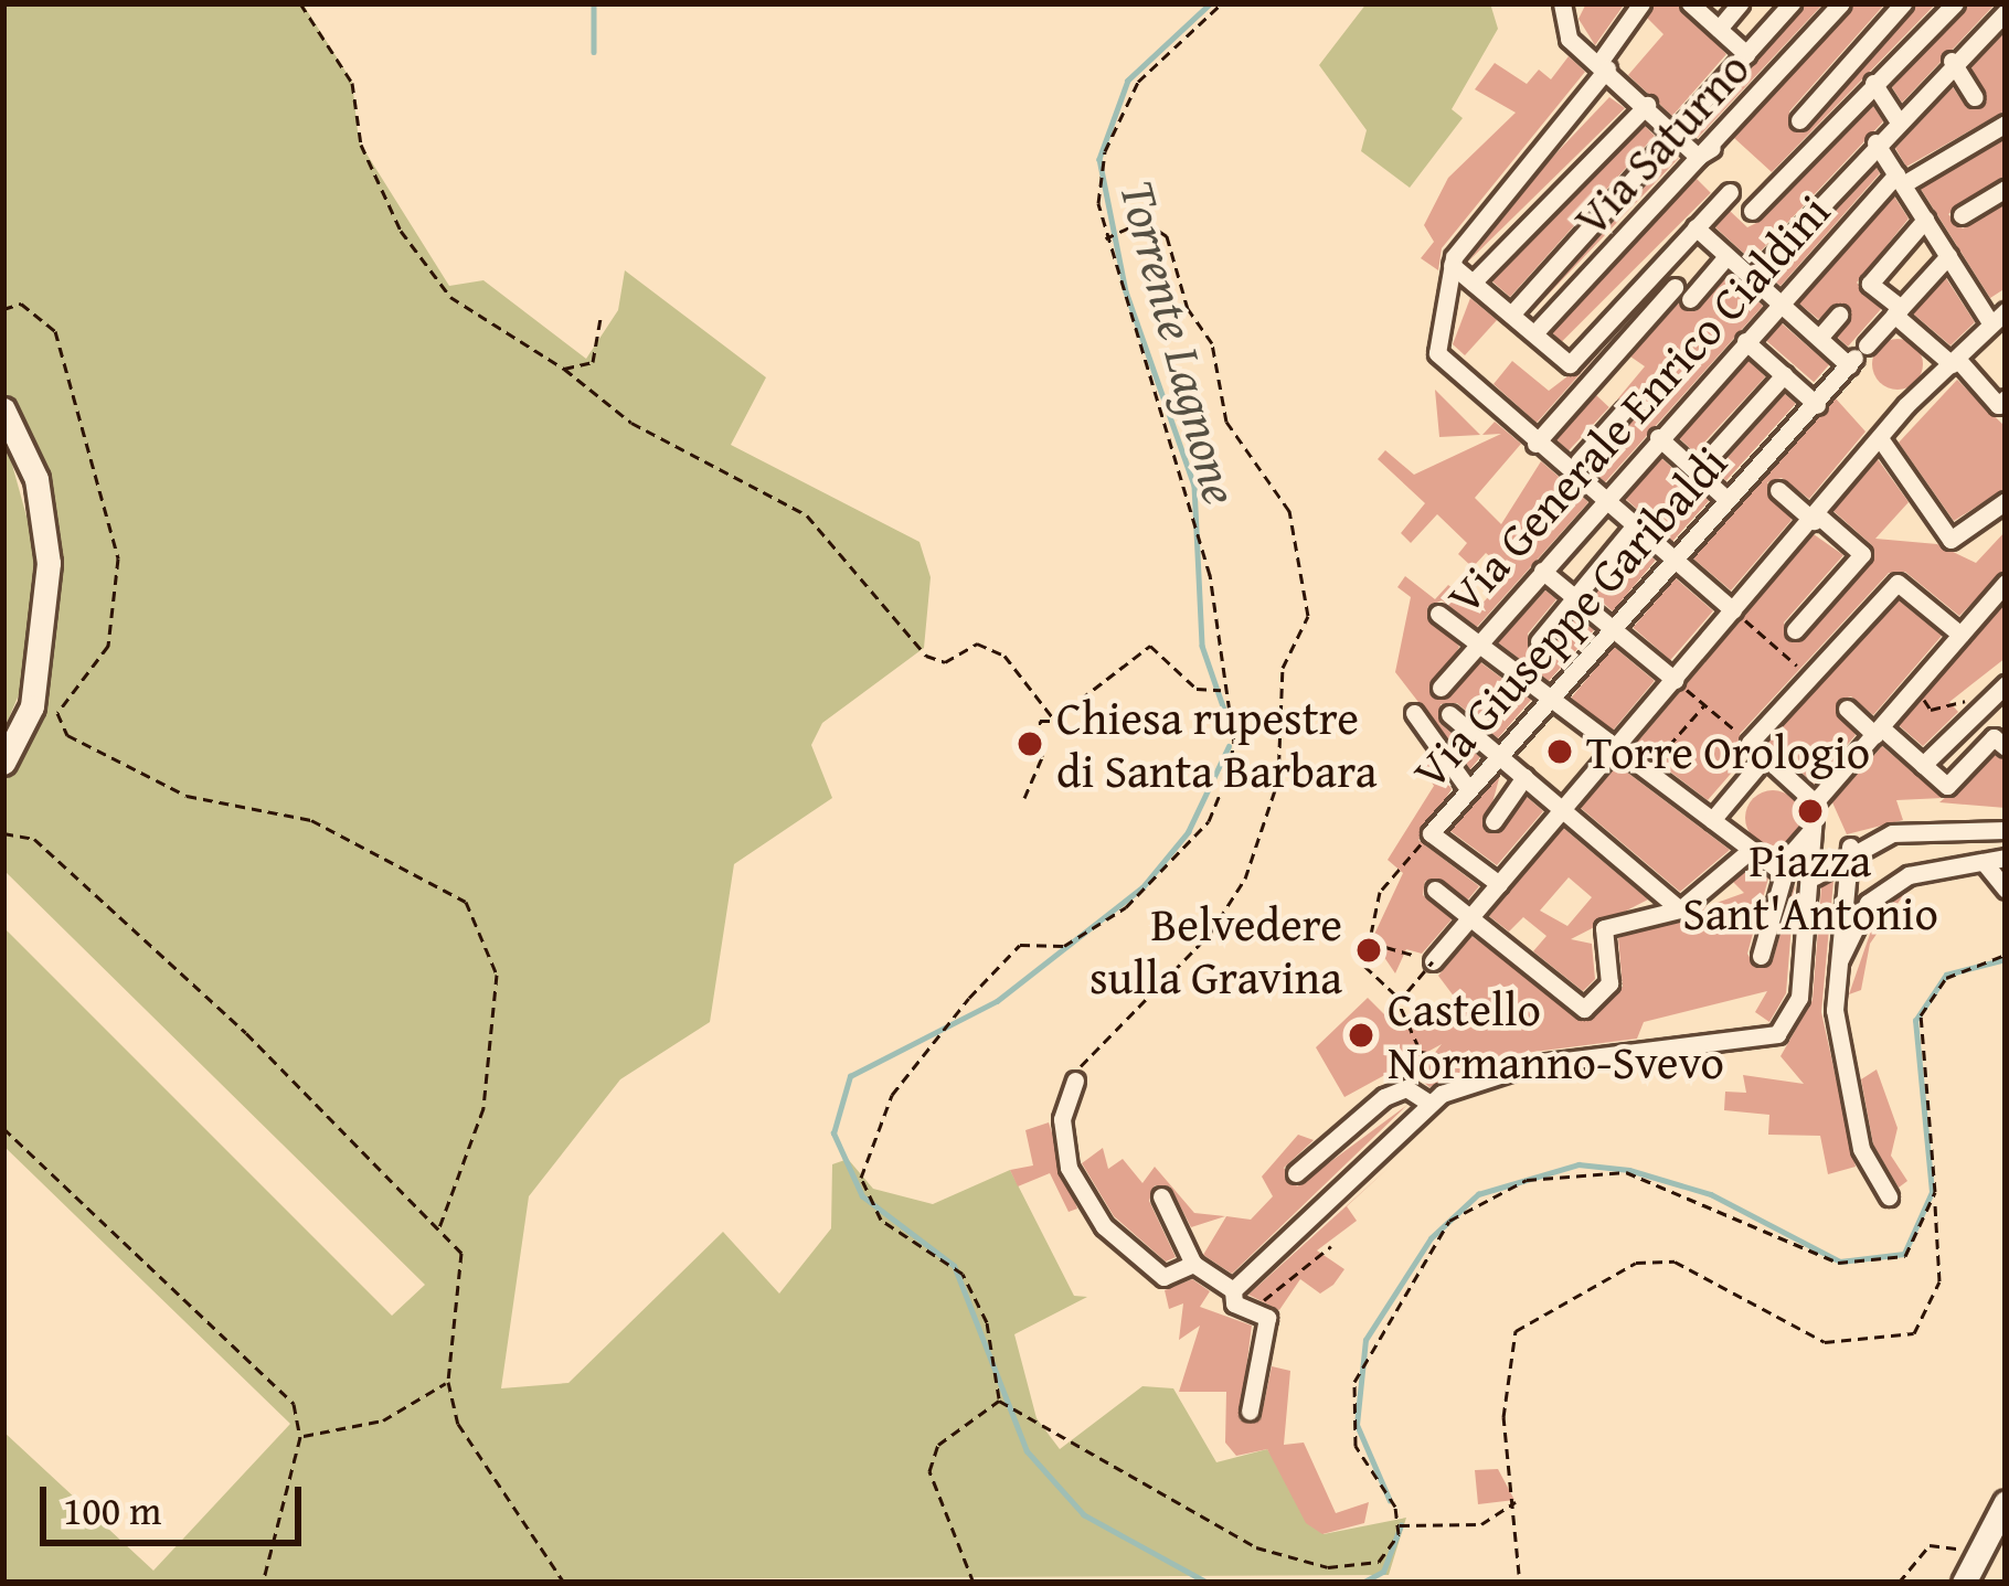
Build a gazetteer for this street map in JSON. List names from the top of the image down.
{
  "streets": {
    "street": ["Via Saturno", "Via Generale Enrico Cialdini", "Via Giuseppe Garibaldi"]
  },
  "water": ["Torrente Lagnone"],
  "places": [
    "Chiesa rupestre di Santa Barbara",
    "Torre Orologio",
    "Piazza Sant'Antonio",
    "Belvedere sulla Gravina",
    "Castello Normanno-Svevo"
  ],
  "scale_bar": "100 m"
}
